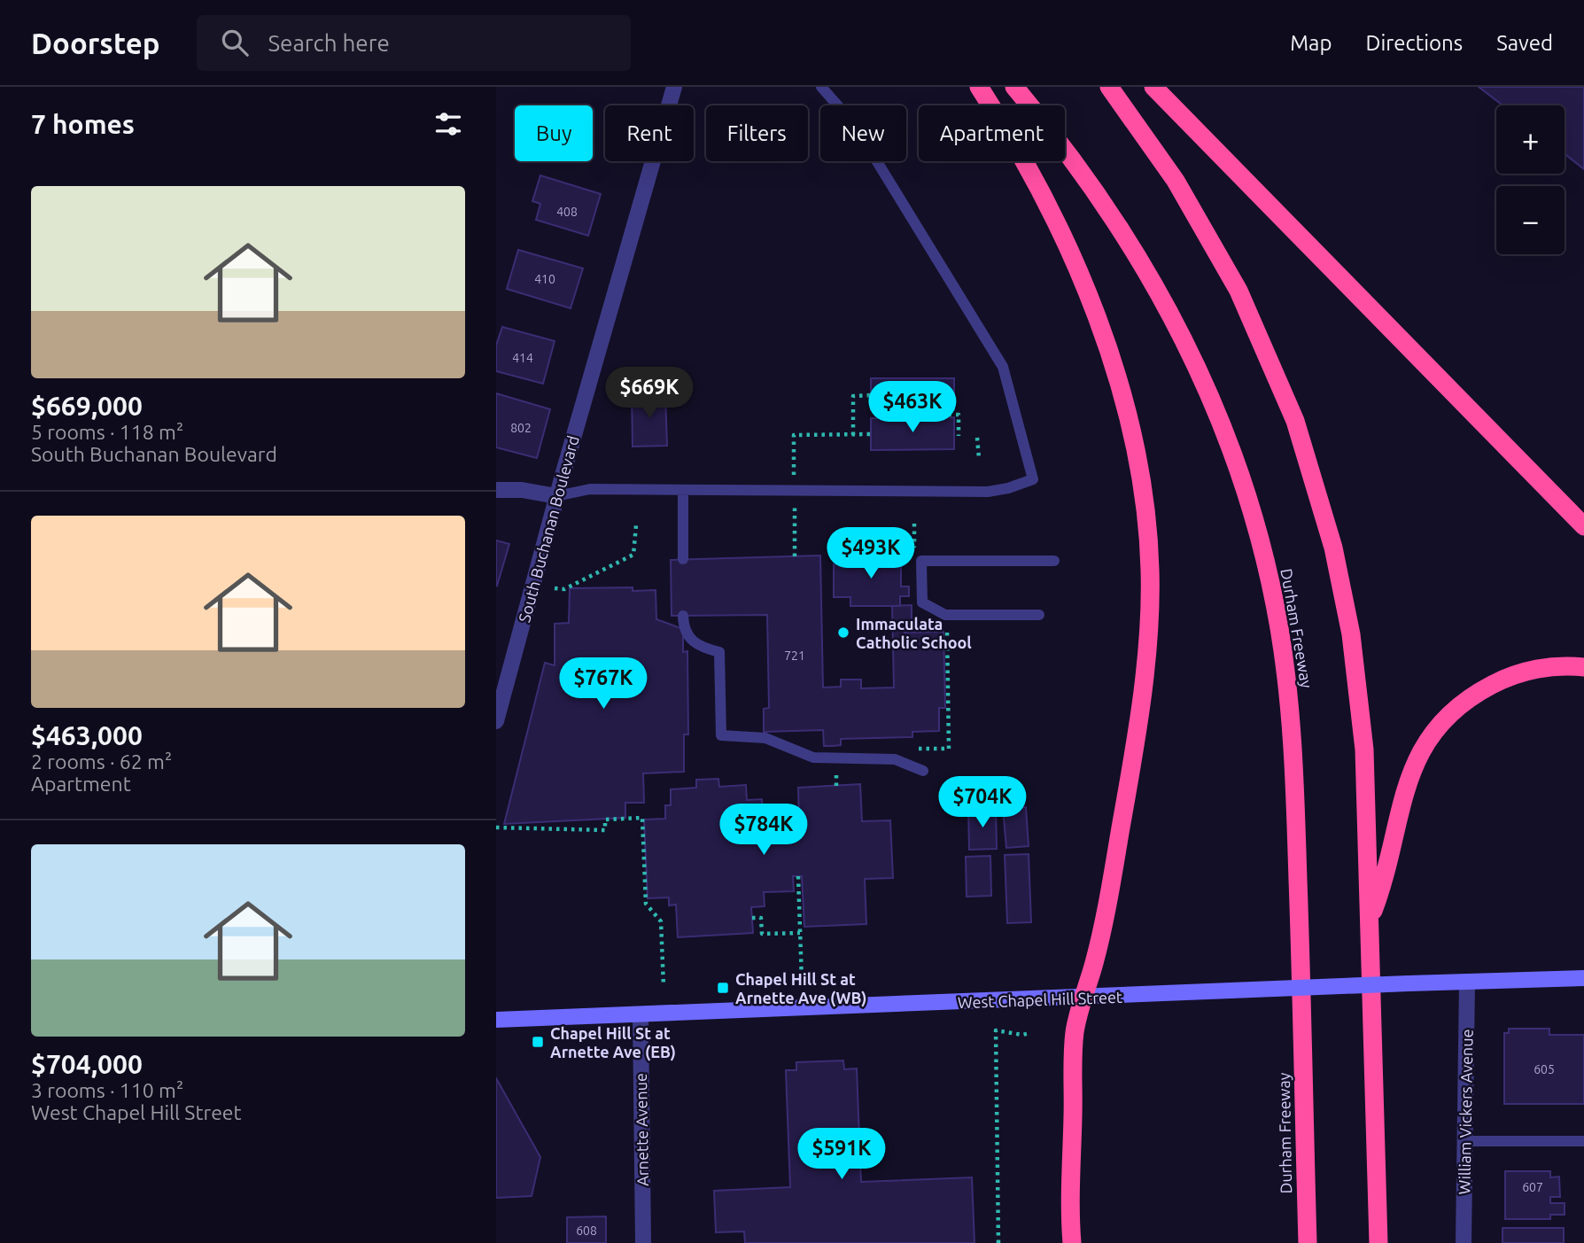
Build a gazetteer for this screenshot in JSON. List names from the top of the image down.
{
  "streets": {
    "highway": ["Durham Freeway"],
    "main road": ["West Chapel Hill Street"],
    "street": ["South Buchanan Boulevard", "William Vickers Avenue", "Arnette Avenue"]
  },
  "crossings": [
    ["West Chapel Hill Street", "William Vickers Avenue"],
    ["West Chapel Hill Street", "Arnette Avenue"]
  ],
  "places": {
    "other": ["Immaculata Catholic School"],
    "transit": ["Chapel Hill St at Arnette Ave (WB)", "Chapel Hill St at Arnette Ave (EB)"]
  },
  "house_numbers": [
    "408",
    "410",
    "414",
    "802",
    "721",
    "605",
    "607",
    "608"
  ],
  "page": {
    "header": "Doorstep",
    "search": "Search here",
    "nav": ["Map", "Directions", "Saved"],
    "heading": "7 homes",
    "map_buttons": ["+", "−"],
    "chip": [
      "Buy",
      "Rent",
      "Filters",
      "New",
      "Apartment"
    ],
    "list": [
      {
        "name": "$669,000",
        "note": "5 rooms · 118 m² · South Buchanan Boulevard"
      },
      {
        "name": "$463,000",
        "note": "2 rooms · 62 m² · Apartment"
      },
      {
        "name": "$704,000",
        "note": "3 rooms · 110 m² · West Chapel Hill Street"
      }
    ],
    "price": [
      "$669K",
      "$463K",
      "$493K",
      "$767K",
      "$704K",
      "$784K",
      "$591K"
    ]
  }
}
